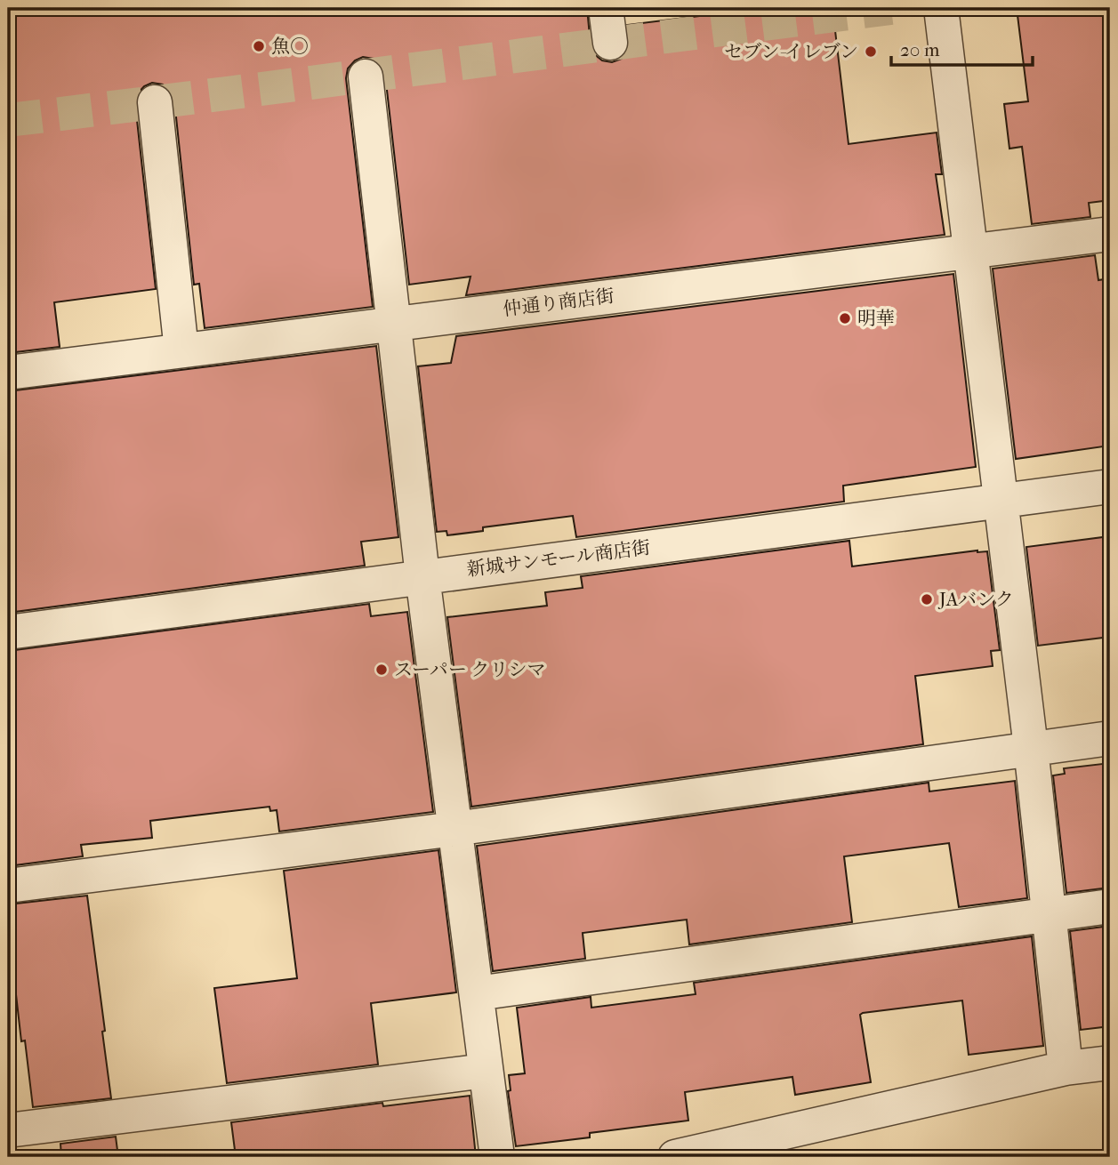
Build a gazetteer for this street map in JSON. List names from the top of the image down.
{
  "streets": {
    "street": ["仲通り商店街", "新城サンモール商店街"]
  },
  "places": [
    "魚○",
    "セブン-イレブン",
    "明華",
    "JAバンク",
    "スーパー クリシマ"
  ],
  "scale_bar": "20 m"
}
